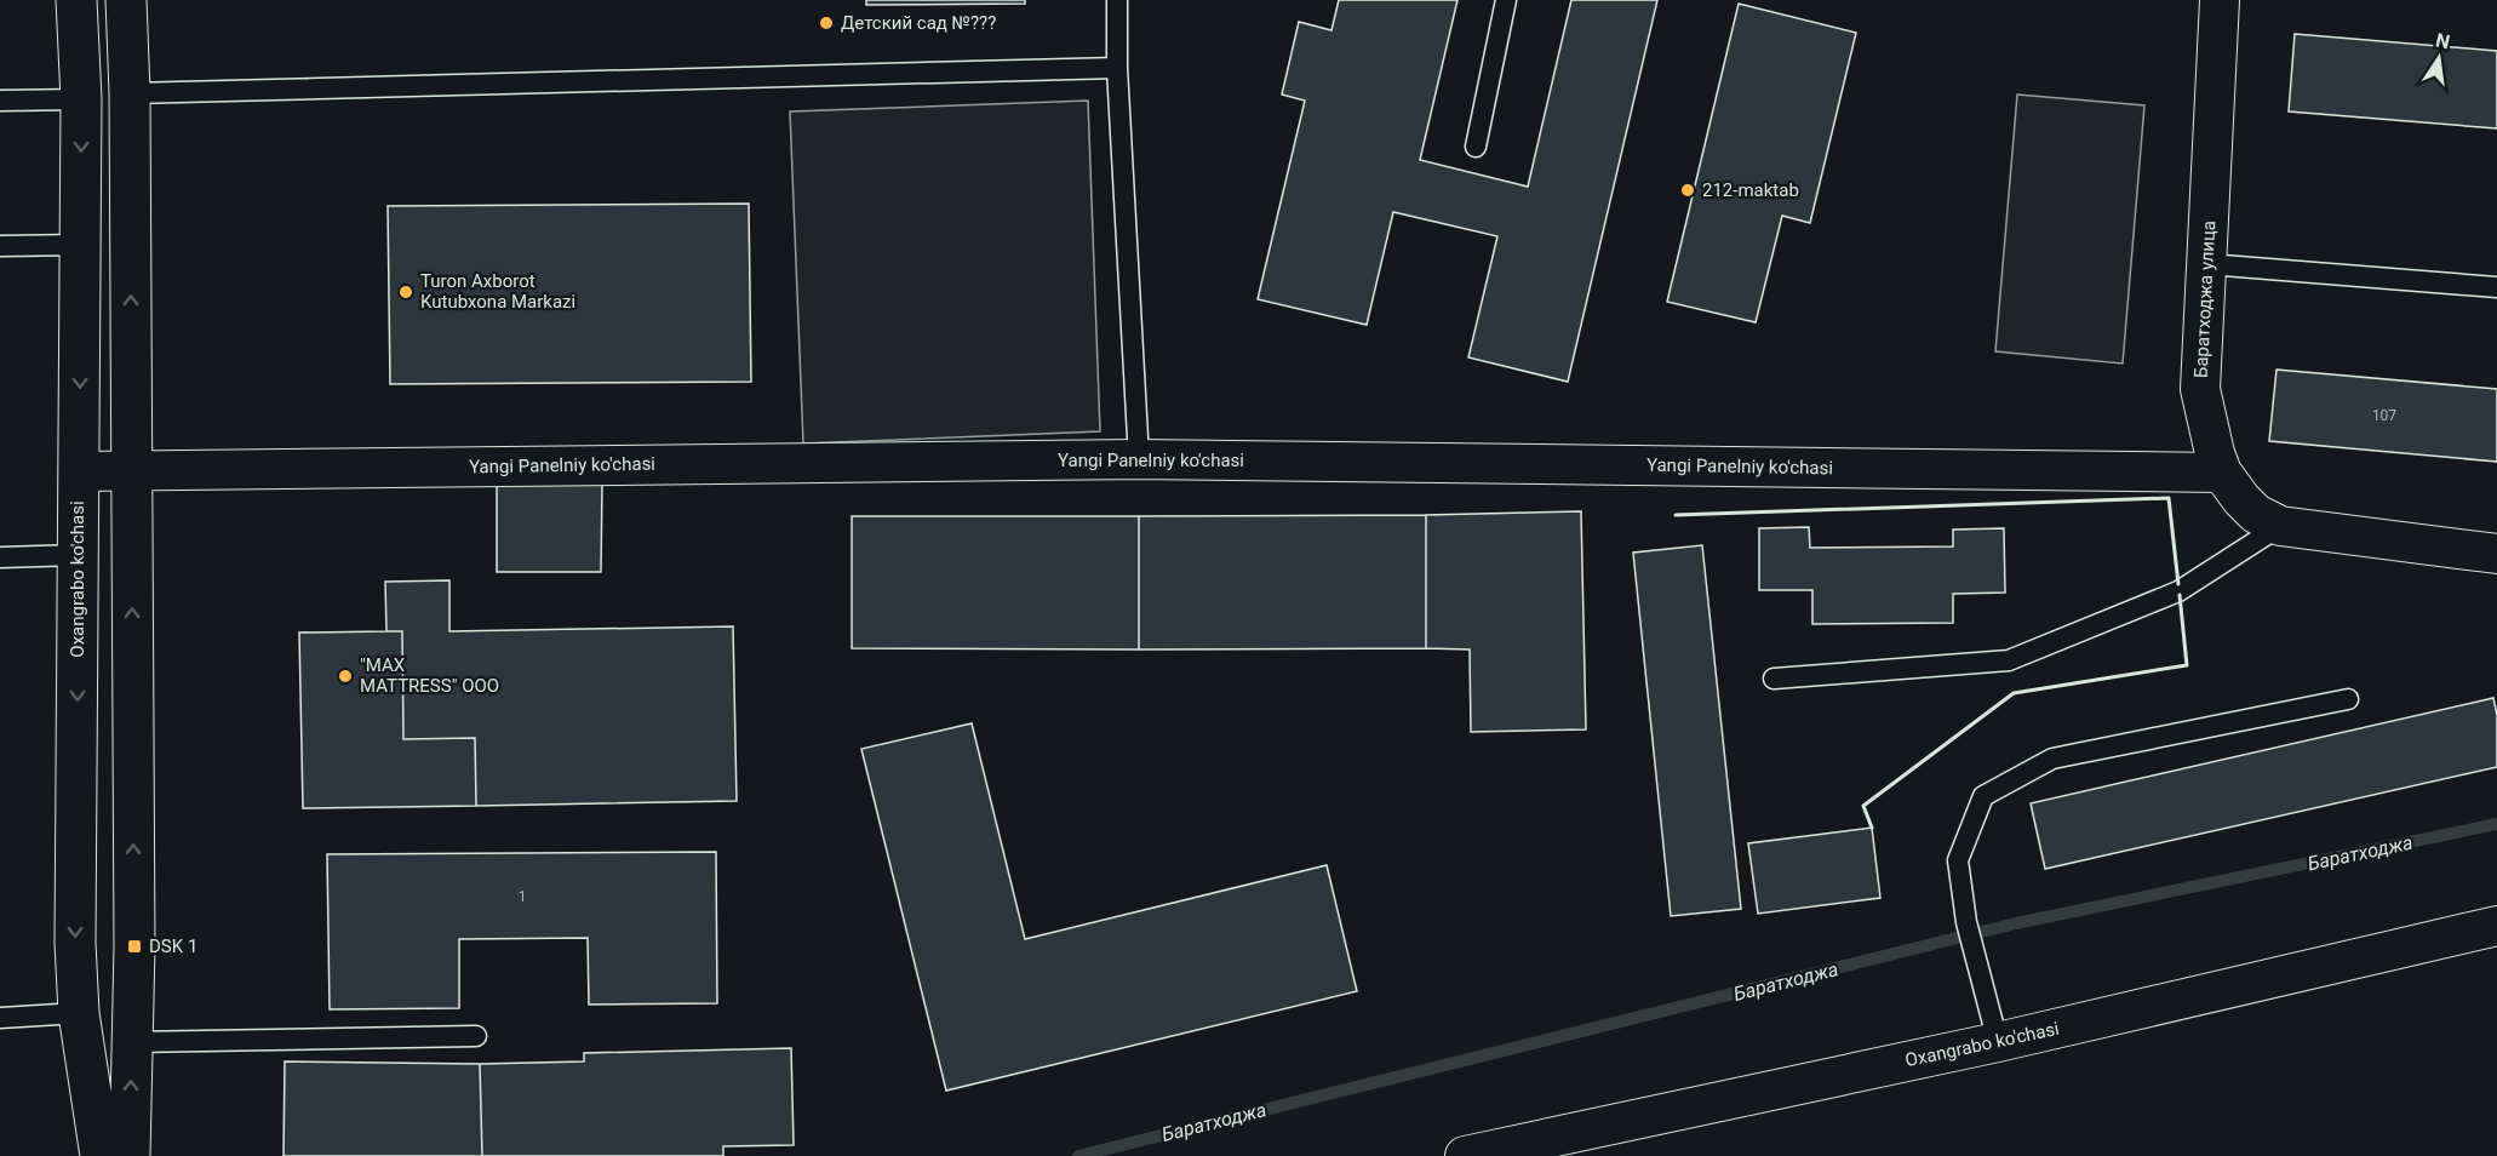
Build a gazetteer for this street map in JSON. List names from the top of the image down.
{
  "streets": {
    "main road": ["Oxangrabo ko'chasi"],
    "street": ["Баратходжа улица", "Yangi Panelniy ko'chasi"]
  },
  "crossings": [
    ["Баратходжа улица", "Yangi Panelniy ko'chasi"],
    ["Yangi Panelniy ko'chasi", "Oxangrabo ko'chasi"]
  ],
  "water": ["Баратходжа"],
  "places": {
    "other": [
      "Детский сад №???",
      "212-maktab",
      "Turon Axborot Kutubxona Markazi",
      "\"MAX MATTRESS\" ООО"
    ],
    "transit": ["DSK 1"]
  },
  "house_numbers": ["107", "1"],
  "north": "top"
}
